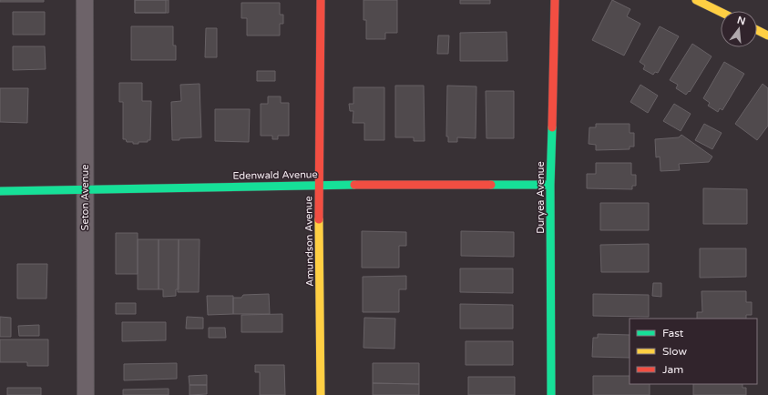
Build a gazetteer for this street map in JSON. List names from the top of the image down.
{
  "streets": {
    "street": [
      "Edenwald Avenue",
      "Seton Avenue",
      "Duryea Avenue",
      "Amundson Avenue"
    ]
  },
  "crossings": [
    ["Edenwald Avenue", "Seton Avenue"],
    ["Edenwald Avenue", "Duryea Avenue"],
    ["Edenwald Avenue", "Amundson Avenue"]
  ],
  "legend": ["Fast", "Slow", "Jam"],
  "north": "top"
}
